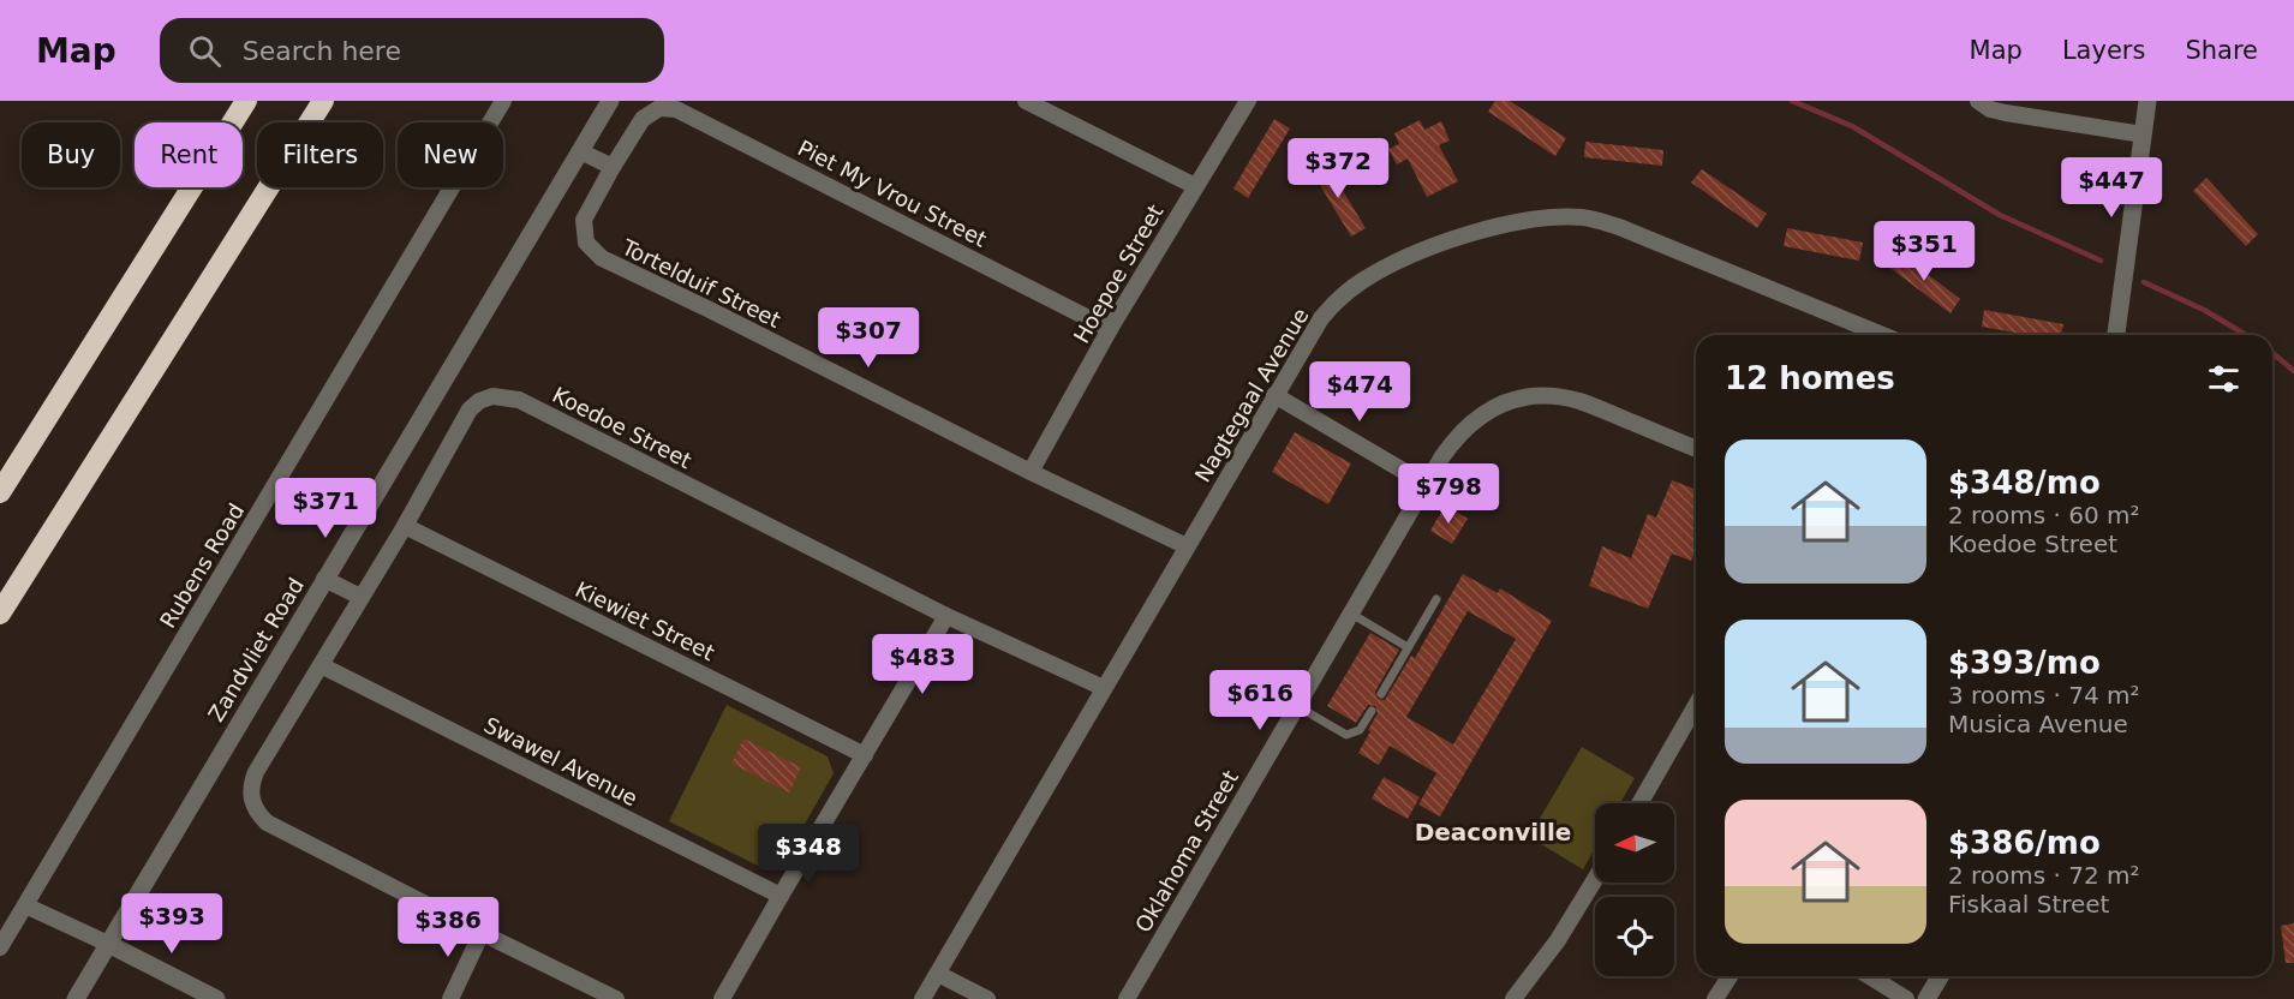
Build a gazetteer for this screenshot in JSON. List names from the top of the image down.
{
  "streets": {
    "street": [
      "Piet My Vrou Street",
      "Hoepoe Street",
      "Tortelduif Street",
      "Nagtegaal Avenue",
      "Koedoe Street",
      "Rubens Road",
      "Kiewiet Street",
      "Zandvliet Road",
      "Swawel Avenue",
      "Oklahoma Street"
    ]
  },
  "crossings": [
    ["Piet My Vrou Street", "Hoepoe Street"],
    ["Piet My Vrou Street", "Tortelduif Street"],
    ["Hoepoe Street", "Tortelduif Street"],
    ["Tortelduif Street", "Nagtegaal Avenue"],
    ["Nagtegaal Avenue", "Koedoe Street"],
    ["Koedoe Street", "Kiewiet Street"],
    ["Koedoe Street", "Swawel Avenue"]
  ],
  "districts": ["Deaconville"],
  "north": "left",
  "page": {
    "header": "Map",
    "search": "Search here",
    "nav": ["Map", "Layers", "Share"],
    "chip": [
      "Buy",
      "Rent",
      "Filters",
      "New"
    ],
    "price": [
      "$372",
      "$447",
      "$351",
      "$307",
      "$474",
      "$798",
      "$371",
      "$483",
      "$616",
      "$348",
      "$393",
      "$386"
    ],
    "heading": "12 homes",
    "list": [
      {
        "name": "$348/mo",
        "note": "2 rooms · 60 m² · Koedoe Street"
      },
      {
        "name": "$393/mo",
        "note": "3 rooms · 74 m² · Musica Avenue"
      },
      {
        "name": "$386/mo",
        "note": "2 rooms · 72 m² · Fiskaal Street"
      }
    ]
  }
}
